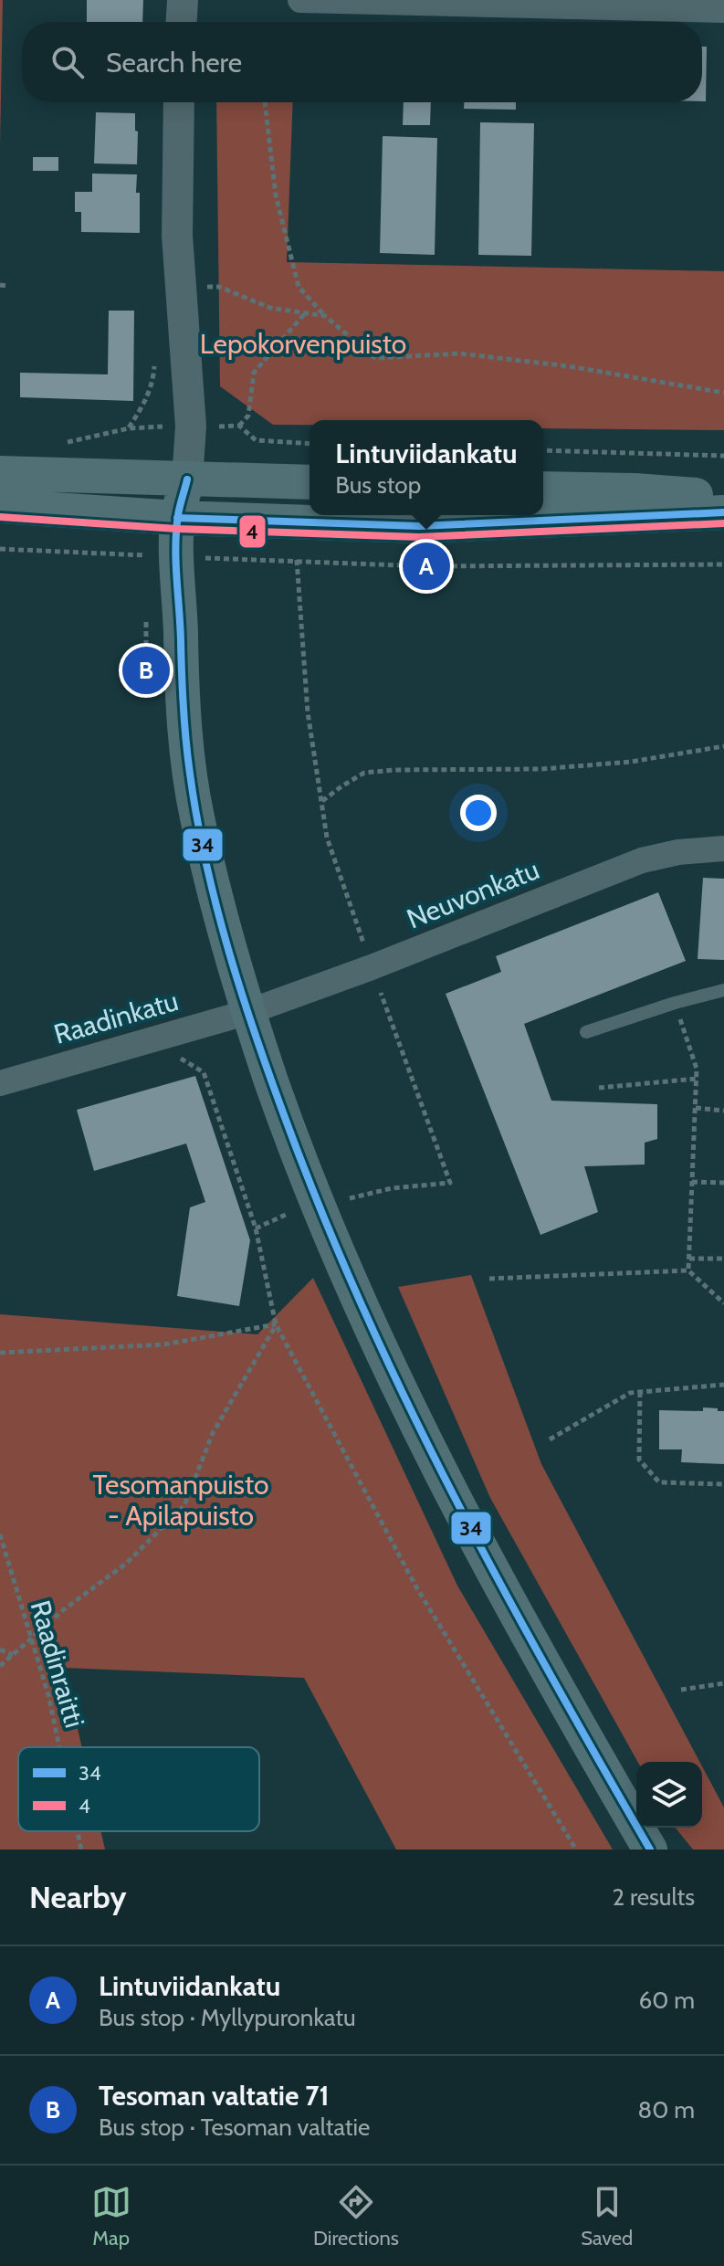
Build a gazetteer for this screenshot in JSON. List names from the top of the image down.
{
  "streets": {
    "street": ["Neuvonkatu", "Raadinkatu"],
    "path": ["Raadinraitti"]
  },
  "crossings": [
    ["Neuvonkatu", "Raadinkatu"]
  ],
  "parks": ["Lepokorvenpuisto", "Tesomanpuisto - Apilapuisto"],
  "lines": ["transit line 34", "transit line 4"],
  "legend": ["34", "4"],
  "page": {
    "search": "Search here",
    "popup": ["Lintuviidankatu", "Bus stop"],
    "pins": ["A", "B"],
    "heading": ["Nearby", "2 results"],
    "list": [
      {
        "mark": "A",
        "name": "Lintuviidankatu",
        "note": "Bus stop · Myllypuronkatu",
        "value": "60 m"
      },
      {
        "mark": "B",
        "name": "Tesoman valtatie 71",
        "note": "Bus stop · Tesoman valtatie",
        "value": "80 m"
      }
    ],
    "nav": ["Map", "Directions", "Saved"]
  }
}
